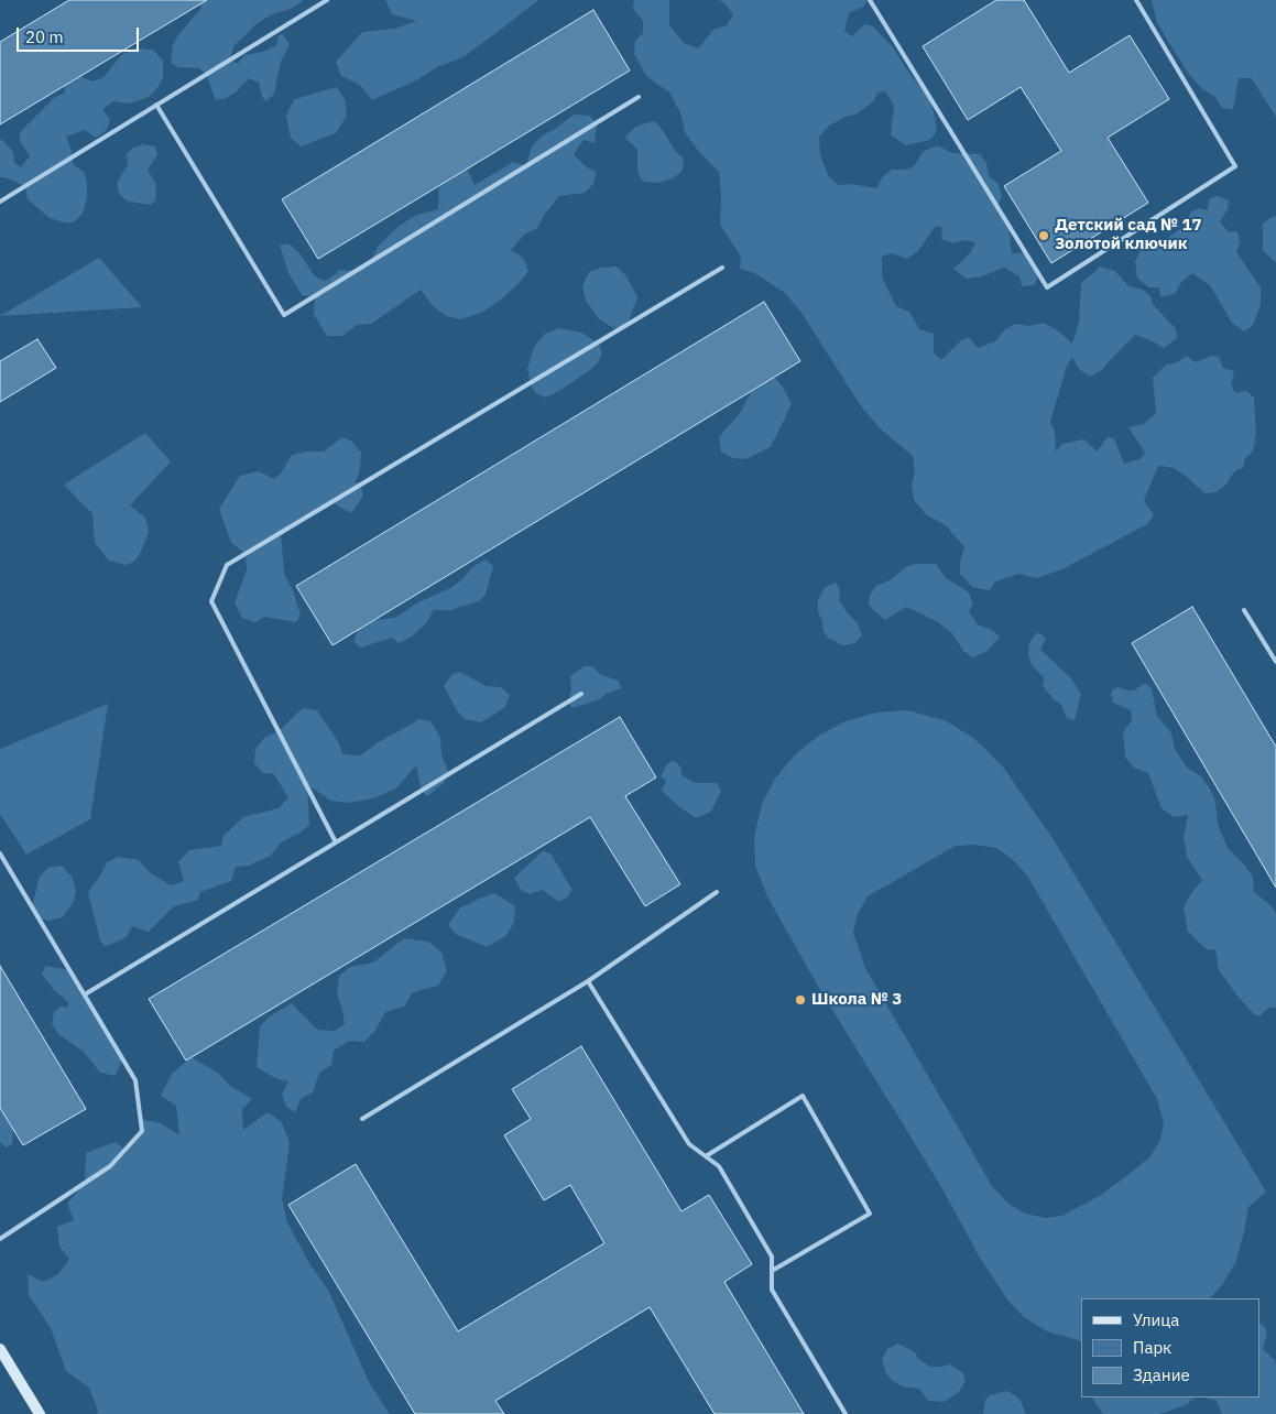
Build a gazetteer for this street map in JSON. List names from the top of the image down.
{
  "places": ["Детский сад № 17 Золотой ключик", "Школа № 3"],
  "legend": ["Улица", "Парк", "Здание"],
  "scale_bar": "20 m"
}
